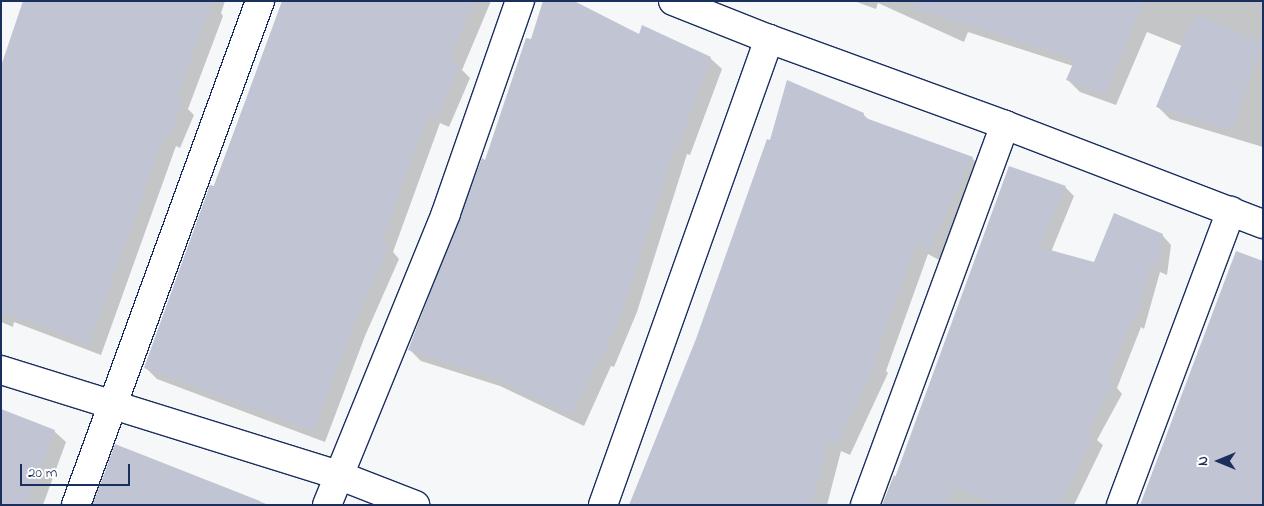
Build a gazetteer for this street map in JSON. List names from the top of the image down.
{
  "scale_bar": "20 m",
  "north": "left"
}
